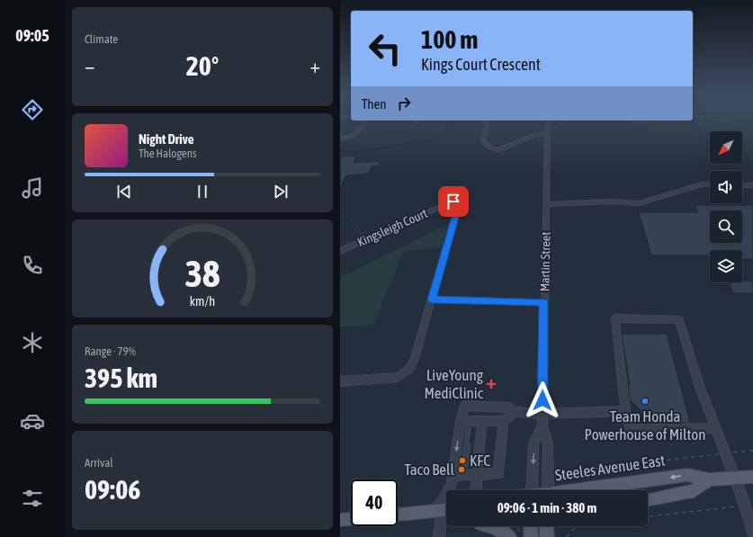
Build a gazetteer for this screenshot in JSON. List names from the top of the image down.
{
  "streets": {
    "main road": ["Steeles Avenue East"],
    "street": ["Kingsleigh Court", "Martin Street"]
  },
  "places": {
    "health": ["LiveYoung MediClinic"],
    "other": ["Team Honda Powerhouse of Milton", "KFC", "Taco Bell"]
  },
  "north": "bottom left",
  "page": {
    "tabs": "09:05",
    "tile": [
      "Climate",
      ["Range · 79%", "395 km"],
      ["Arrival", "09:06"]
    ],
    "turn": ["100 m", "Kings Court Crescent"],
    "heat": ["−", "20°", "+"],
    "then": "Then",
    "song": ["Night Drive", "The Halogens"],
    "limit": "40",
    "trip": "09:06 · 1 min · 380 m",
    "gauge": ["38", "km/h"]
  }
}
